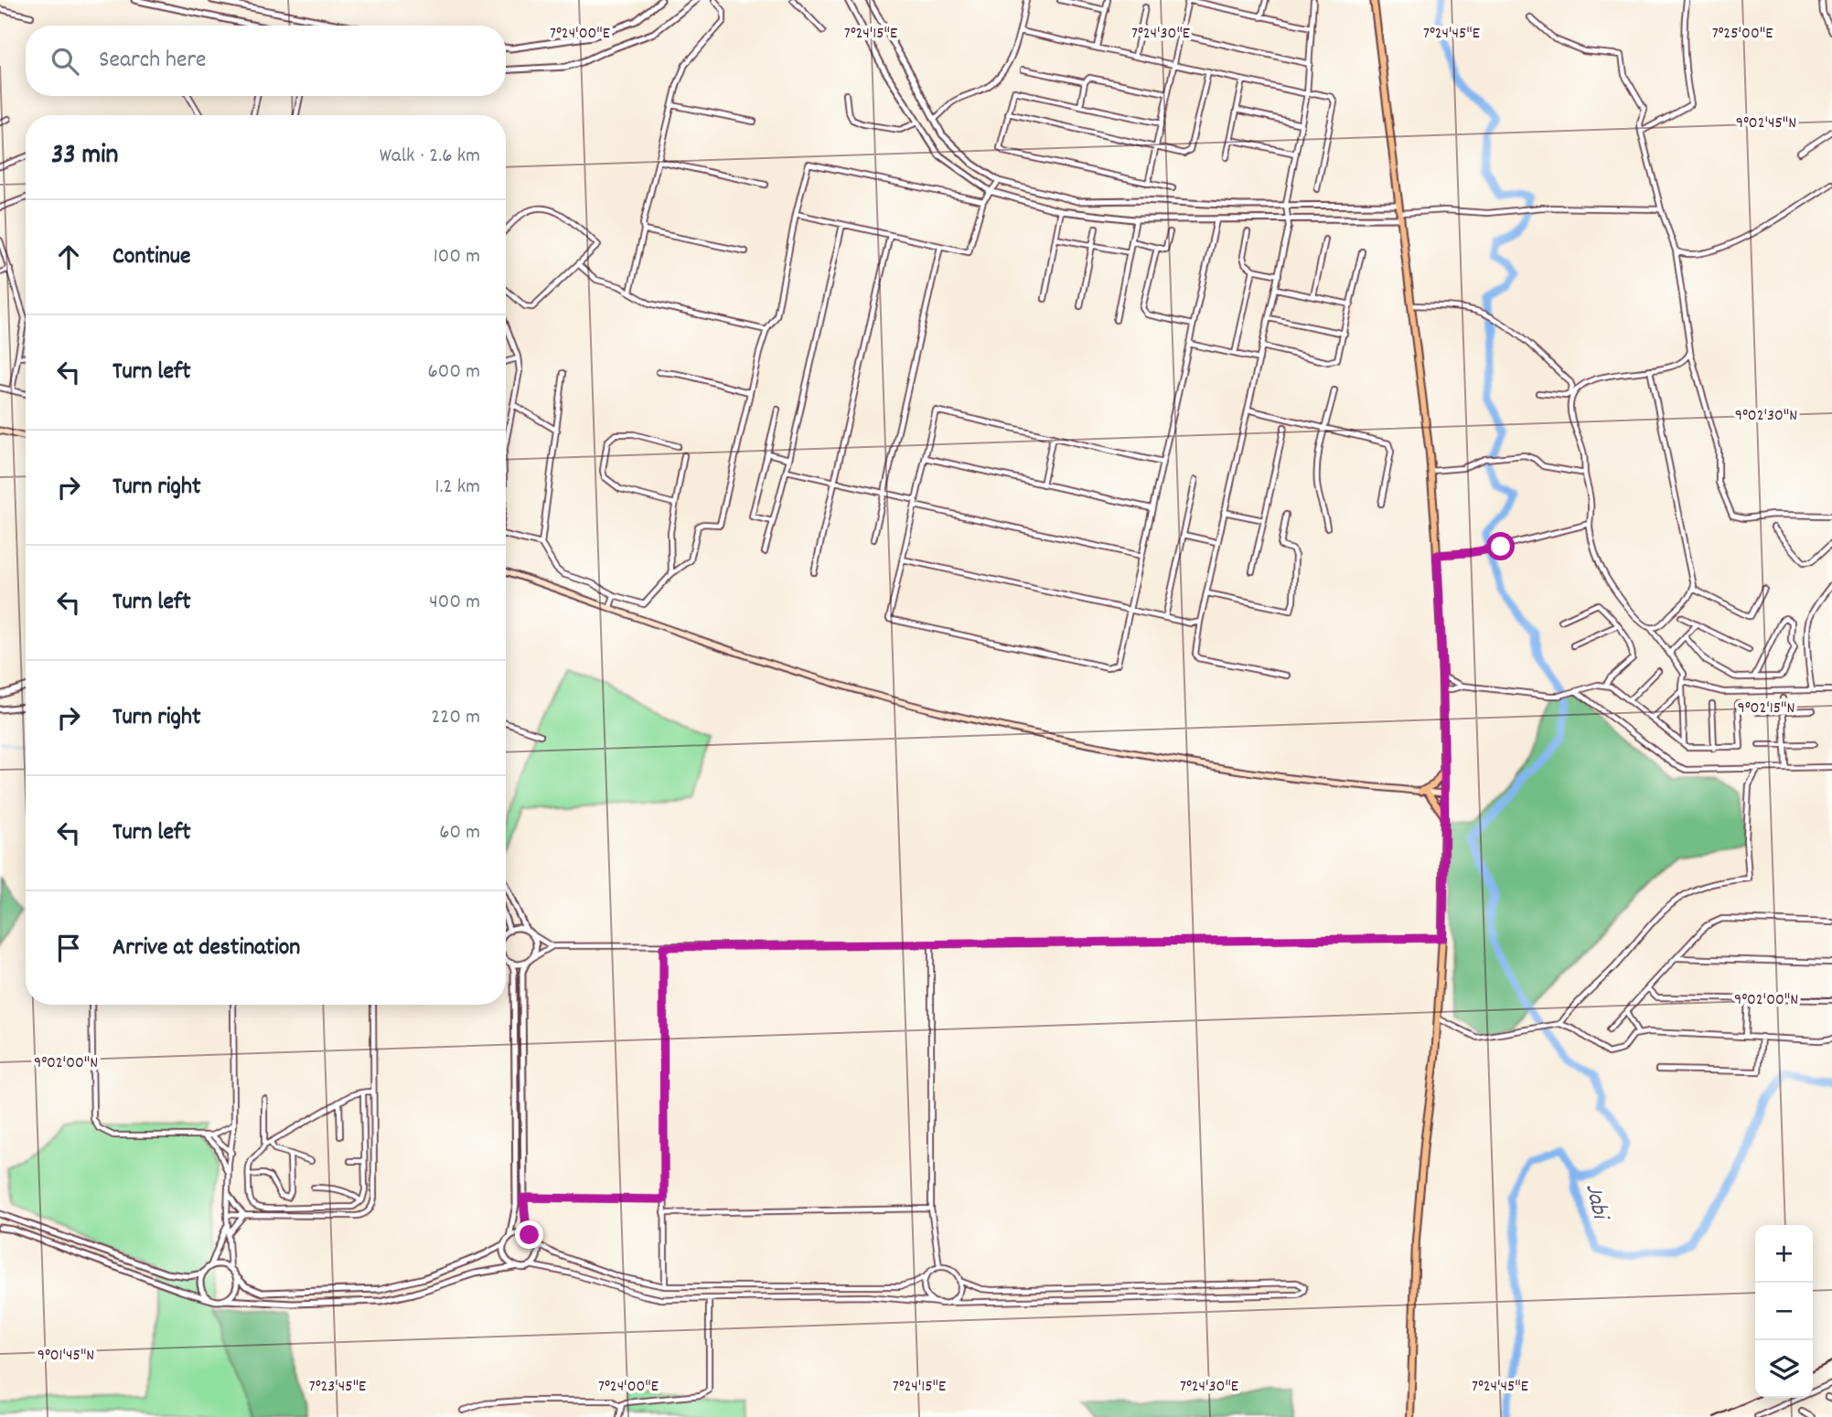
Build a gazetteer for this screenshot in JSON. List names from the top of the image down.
{
  "water": ["Jabi"],
  "page": {
    "search": "Search here",
    "heading": ["33 min", "Walk · 2.6 km"],
    "list": [
      ["Continue", "100 m"],
      ["Turn left", "600 m"],
      ["Turn right", "1.2 km"],
      ["Turn left", "400 m"],
      ["Turn right", "220 m"],
      ["Turn left", "60 m"],
      "Arrive at destination"
    ],
    "map_buttons": ["+", "−"]
  },
  "coordinates": [
    "7°24'00\"E",
    "7°24'15\"E",
    "7°24'30\"E",
    "7°24'45\"E",
    "7°25'00\"E",
    "9°02'45\"N",
    "9°02'30\"N",
    "9°02'15\"N",
    "9°02'00\"N",
    "9°01'45\"N",
    "7°23'45\"E"
  ]
}
